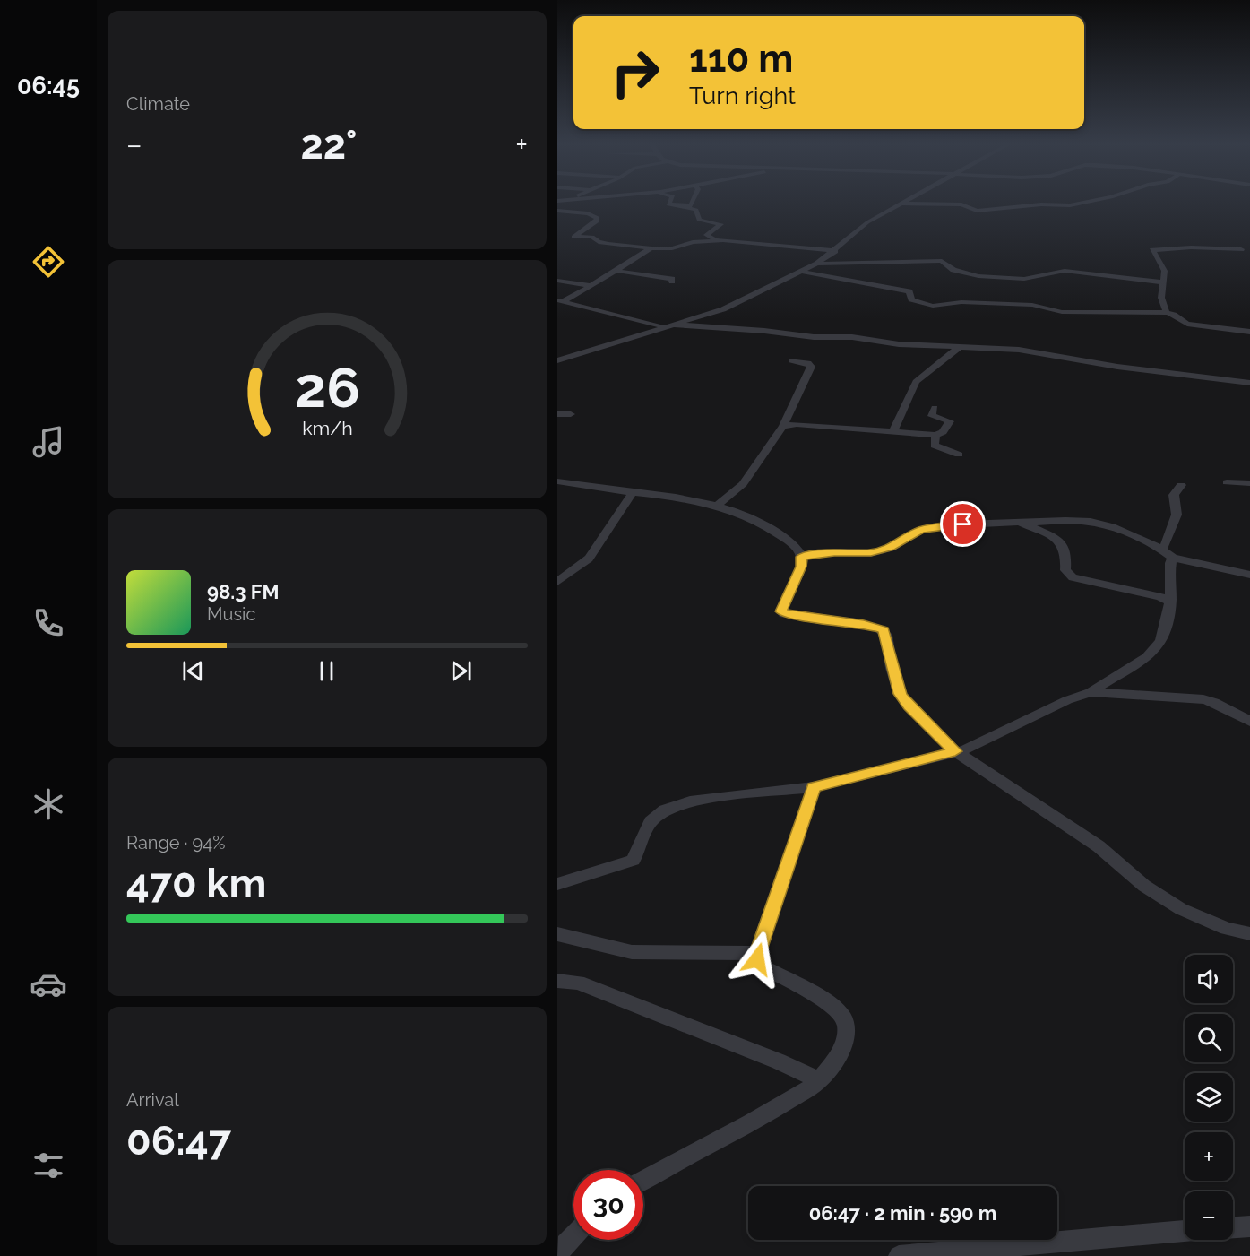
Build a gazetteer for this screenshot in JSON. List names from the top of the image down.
{
  "page": {
    "tabs": "06:45",
    "tile": [
      "Climate",
      ["Range · 94%", "470 km"],
      ["Arrival", "06:47"]
    ],
    "turn": ["110 m", "Turn right"],
    "heat": ["−", "22°", "+"],
    "song": ["98.3 FM", "Music"],
    "map_buttons": ["+", "−"],
    "limit": "30",
    "trip": "06:47 · 2 min · 590 m",
    "gauge": ["26", "km/h"]
  }
}
